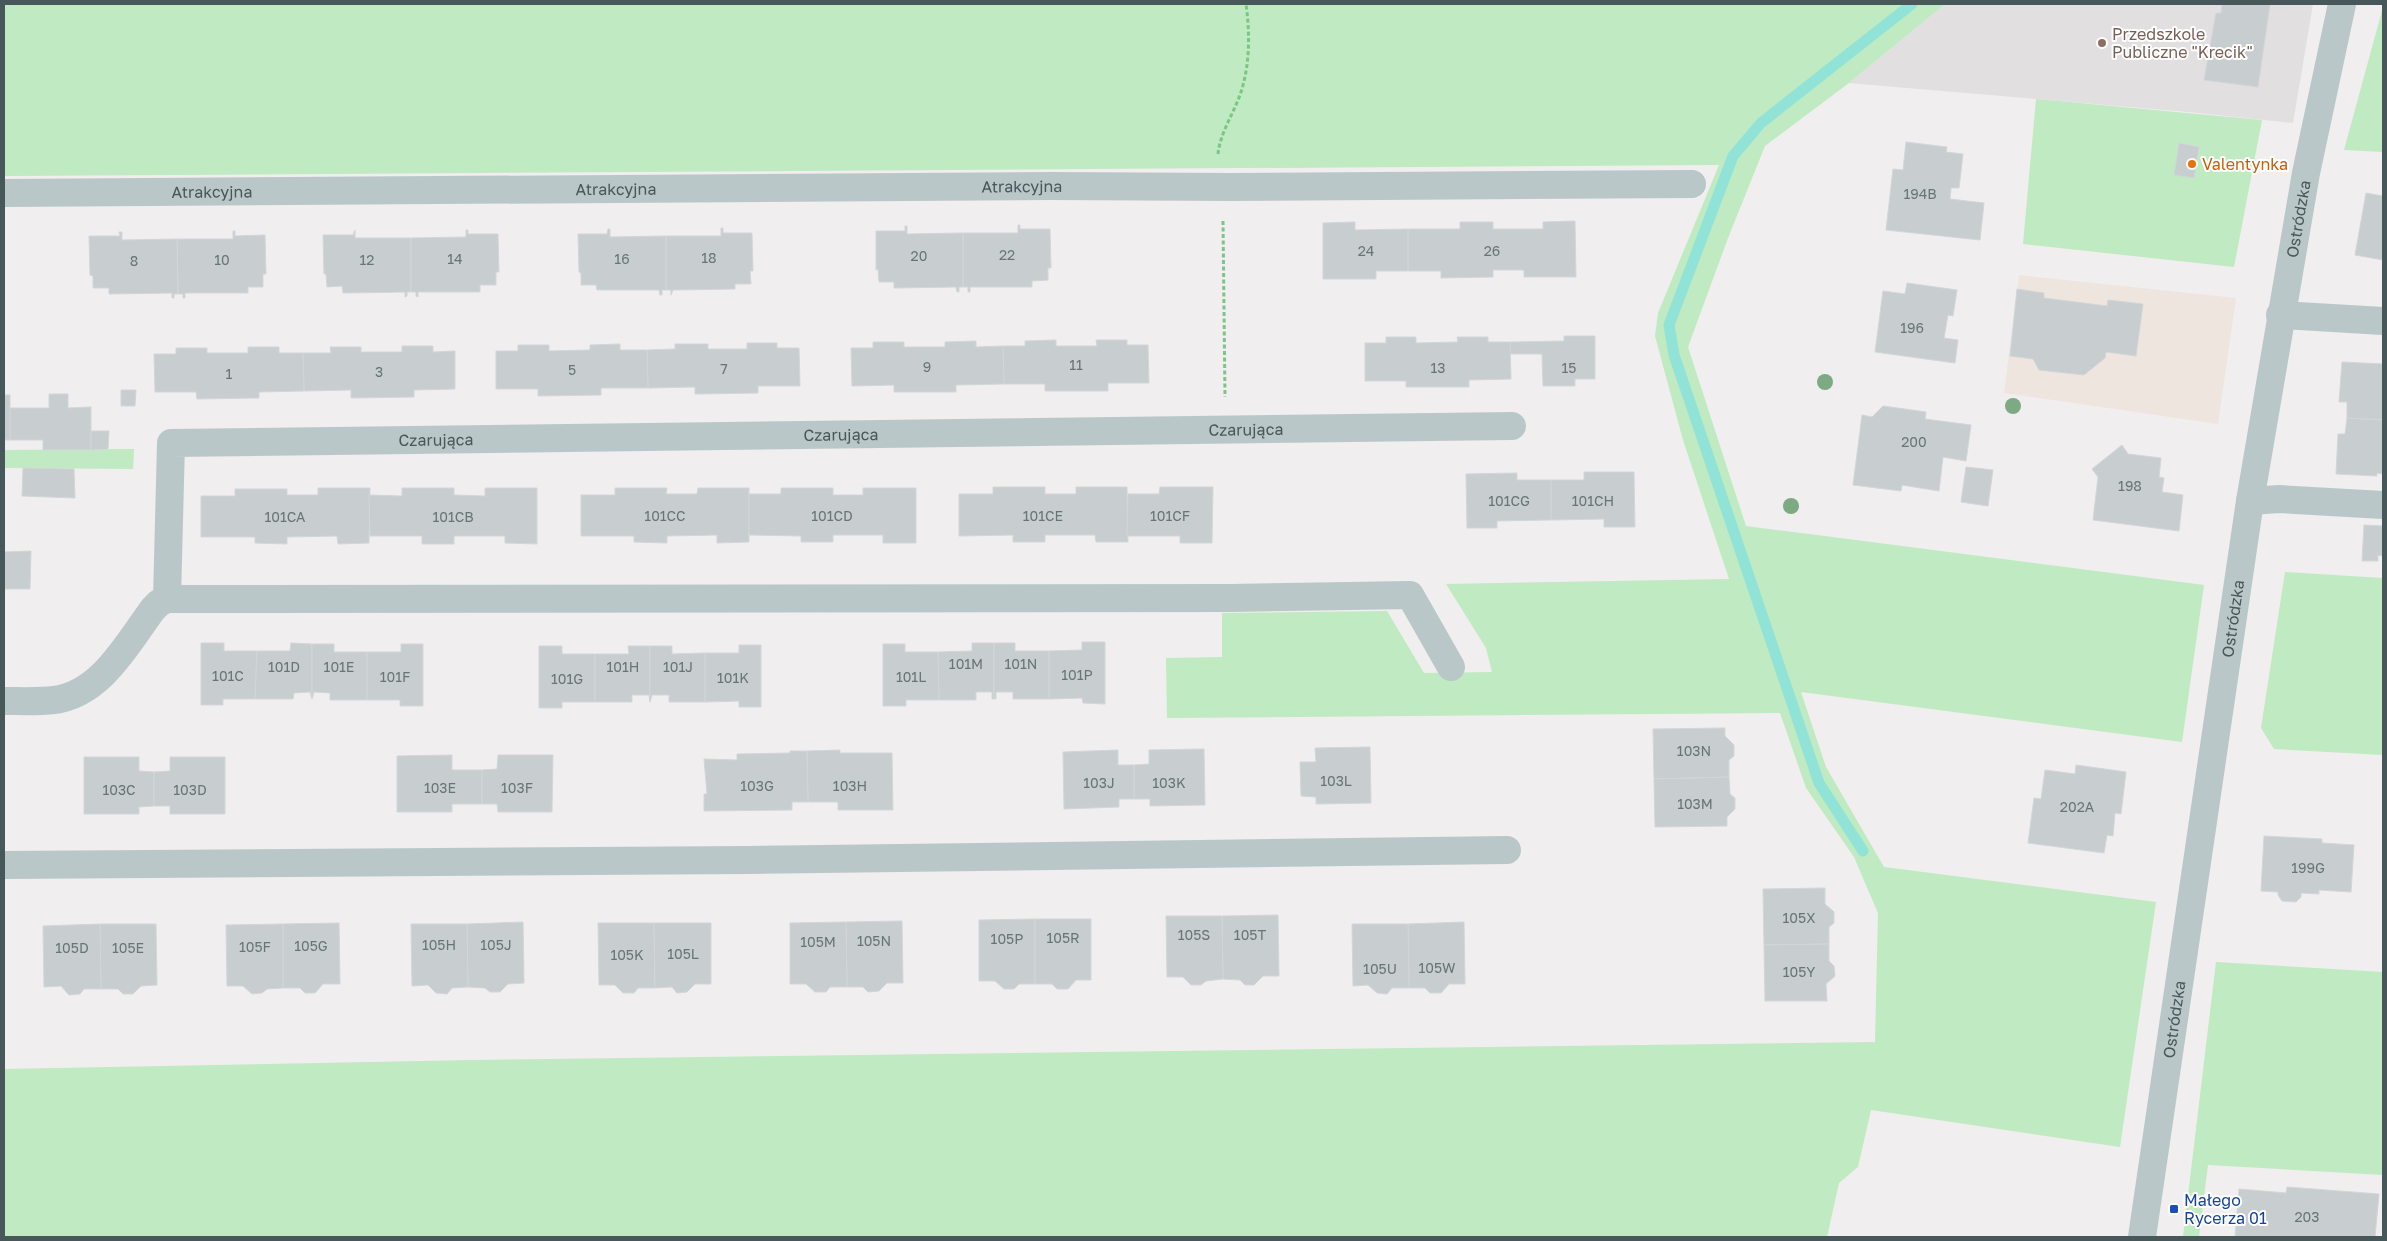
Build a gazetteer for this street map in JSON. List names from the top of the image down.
{
  "streets": {
    "street": ["Atrakcyjna", "Ostródzka", "Czarująca"]
  },
  "places": {
    "other": ["Przedszkole Publiczne \"Krecik\"", "Valentynka"],
    "transit": ["Małego Rycerza 01"]
  },
  "house_numbers": [
    "194B",
    "24",
    "26",
    "22",
    "20",
    "18",
    "14",
    "16",
    "10",
    "12",
    "8",
    "196",
    "11",
    "9",
    "13",
    "15",
    "7",
    "5",
    "3",
    "1",
    "200",
    "198",
    "101CG",
    "101CH",
    "101CC",
    "101CD",
    "101CE",
    "101CF",
    "101CA",
    "101CB",
    "101M",
    "101N",
    "101D",
    "101E",
    "101H",
    "101J",
    "101P",
    "101C",
    "101F",
    "101L",
    "101K",
    "101G",
    "103N",
    "103L",
    "103J",
    "103K",
    "103G",
    "103H",
    "103E",
    "103F",
    "103C",
    "103D",
    "103M",
    "202A",
    "199G",
    "105X",
    "105S",
    "105T",
    "105R",
    "105P",
    "105N",
    "105M",
    "105H",
    "105J",
    "105G",
    "105F",
    "105D",
    "105E",
    "105L",
    "105K",
    "105W",
    "105U",
    "105Y",
    "203"
  ]
}
